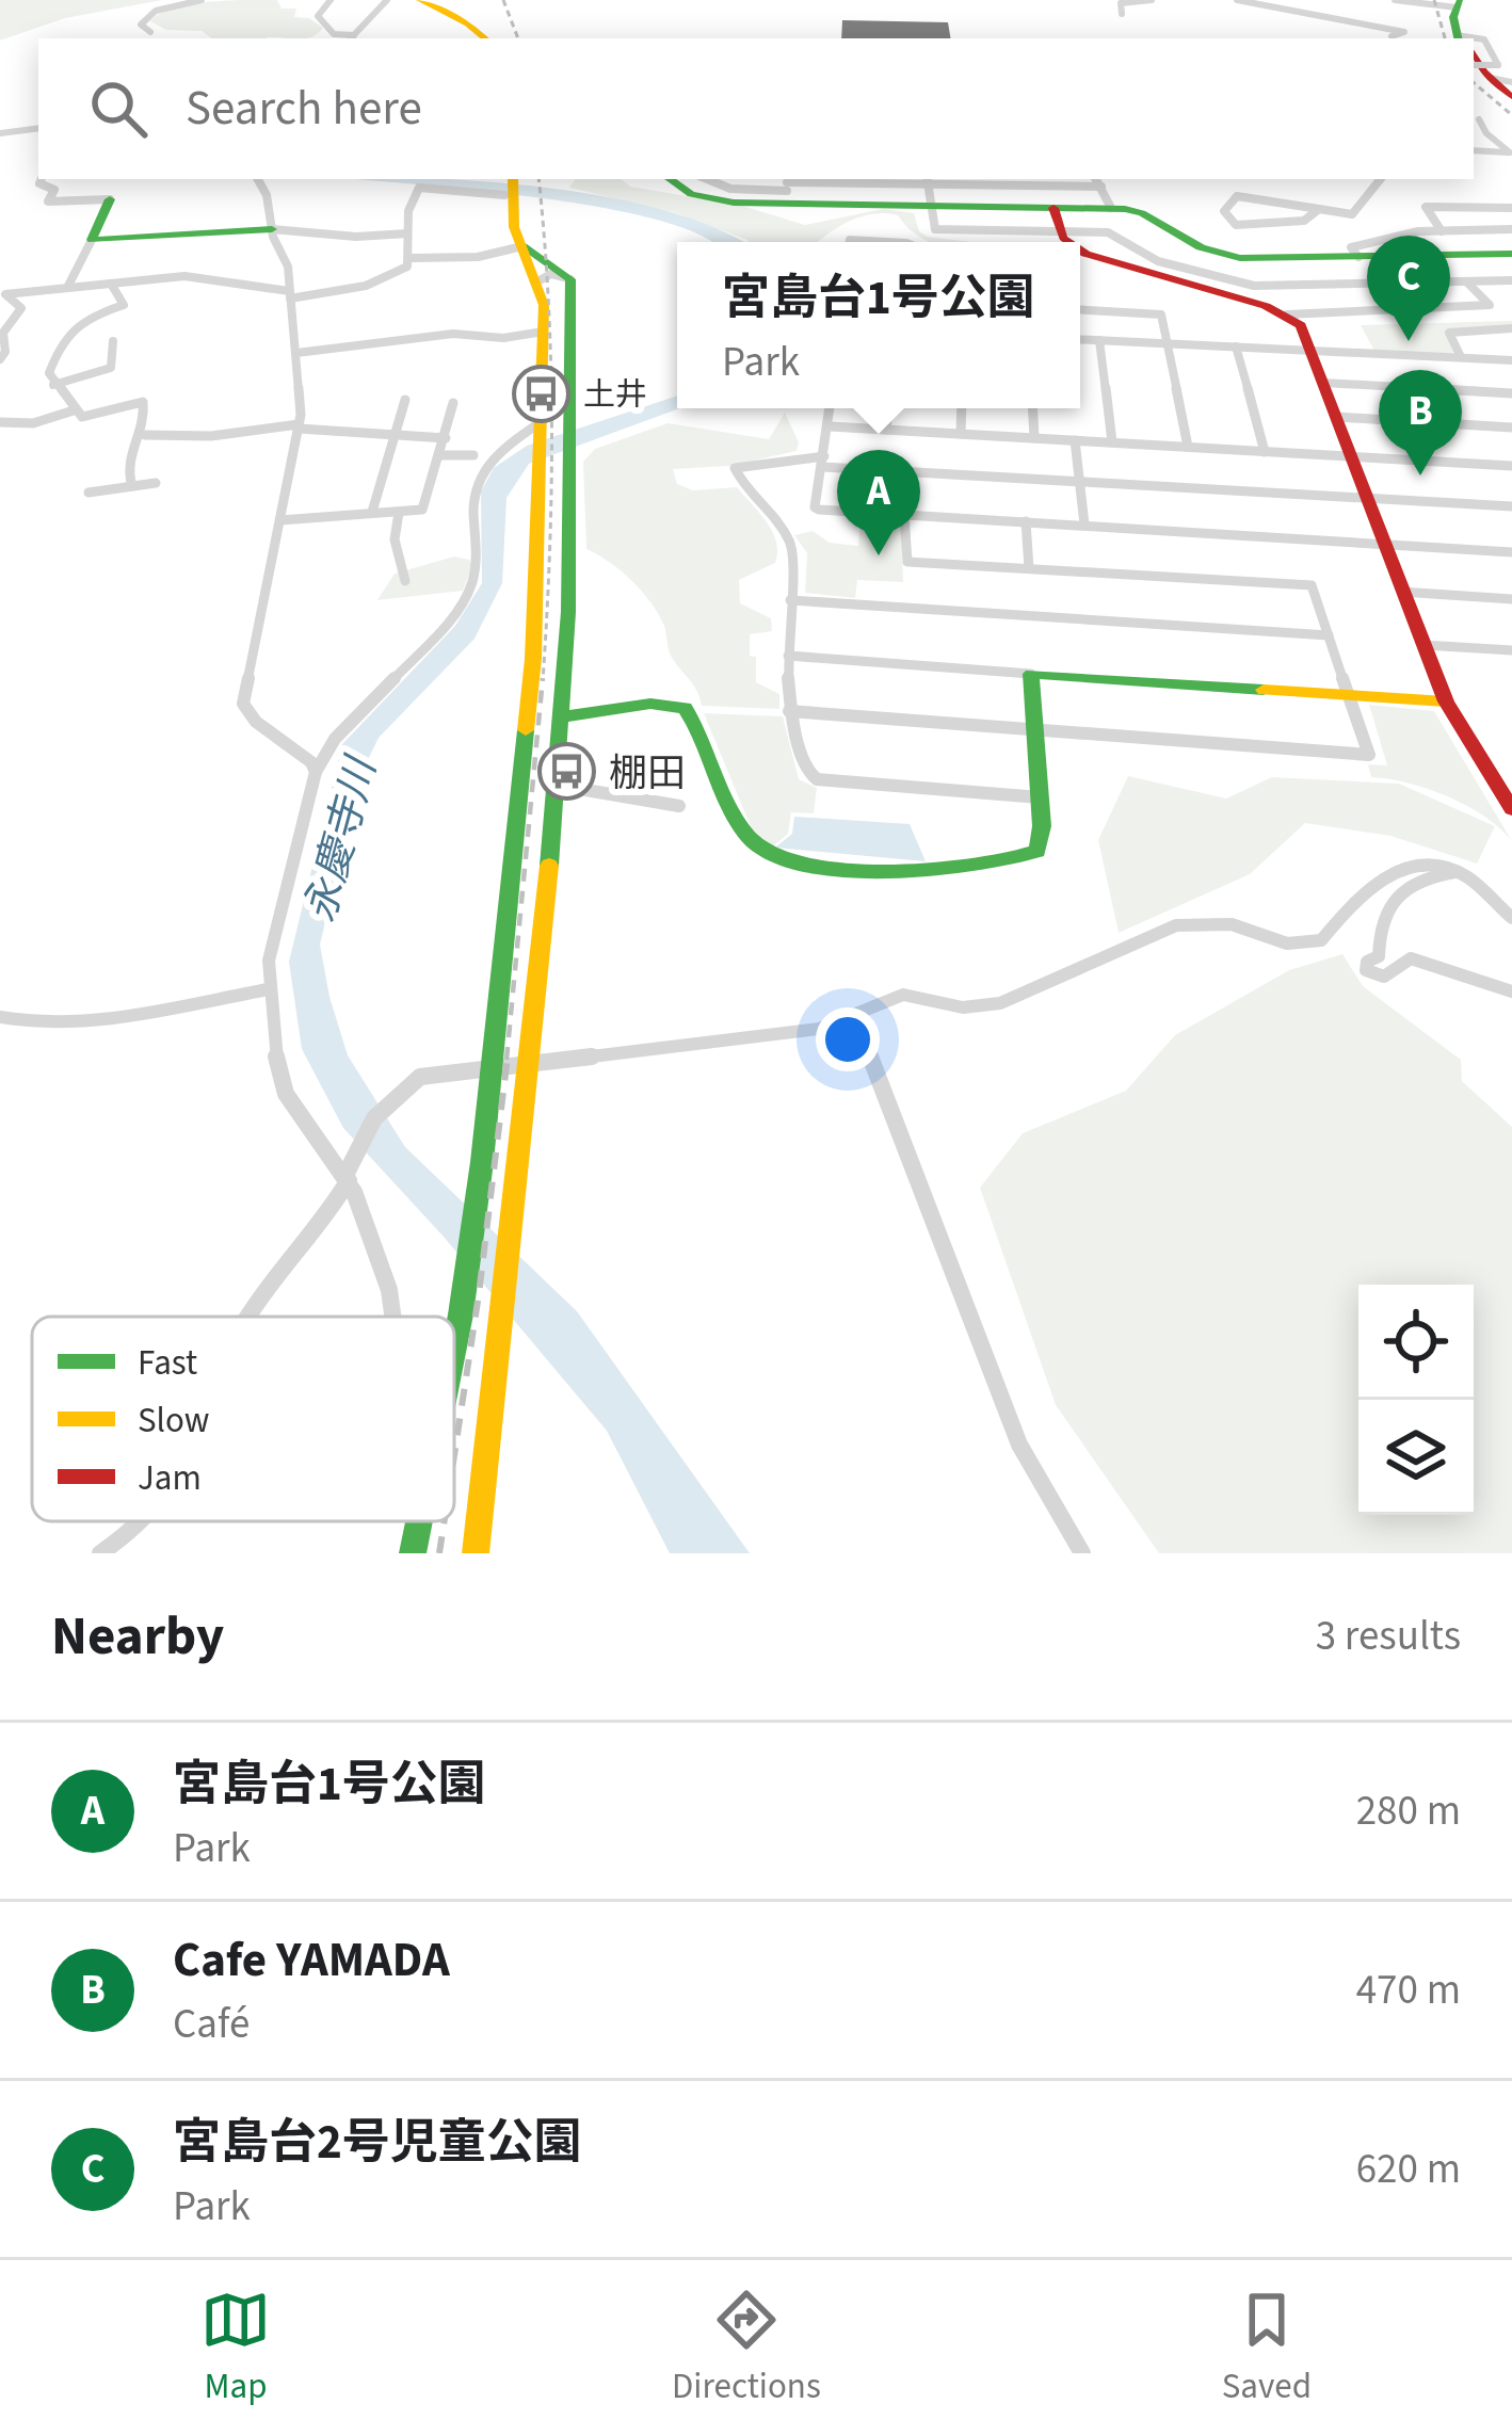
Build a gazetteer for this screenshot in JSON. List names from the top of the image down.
{
  "water": ["永慶寺川"],
  "places": {
    "bus stop": ["土井", "棚田"]
  },
  "legend": ["Fast", "Slow", "Jam"],
  "page": {
    "search": "Search here",
    "pins": ["C", "B", "A"],
    "popup": ["宮島台1号公園", "Park"],
    "heading": ["Nearby", "3 results"],
    "list": [
      {
        "mark": "A",
        "name": "宮島台1号公園",
        "note": "Park",
        "value": "280 m"
      },
      {
        "mark": "B",
        "name": "Cafe YAMADA",
        "note": "Café",
        "value": "470 m"
      },
      {
        "mark": "C",
        "name": "宮島台2号児童公園",
        "note": "Park",
        "value": "620 m"
      }
    ],
    "nav": ["Map", "Directions", "Saved"]
  }
}
